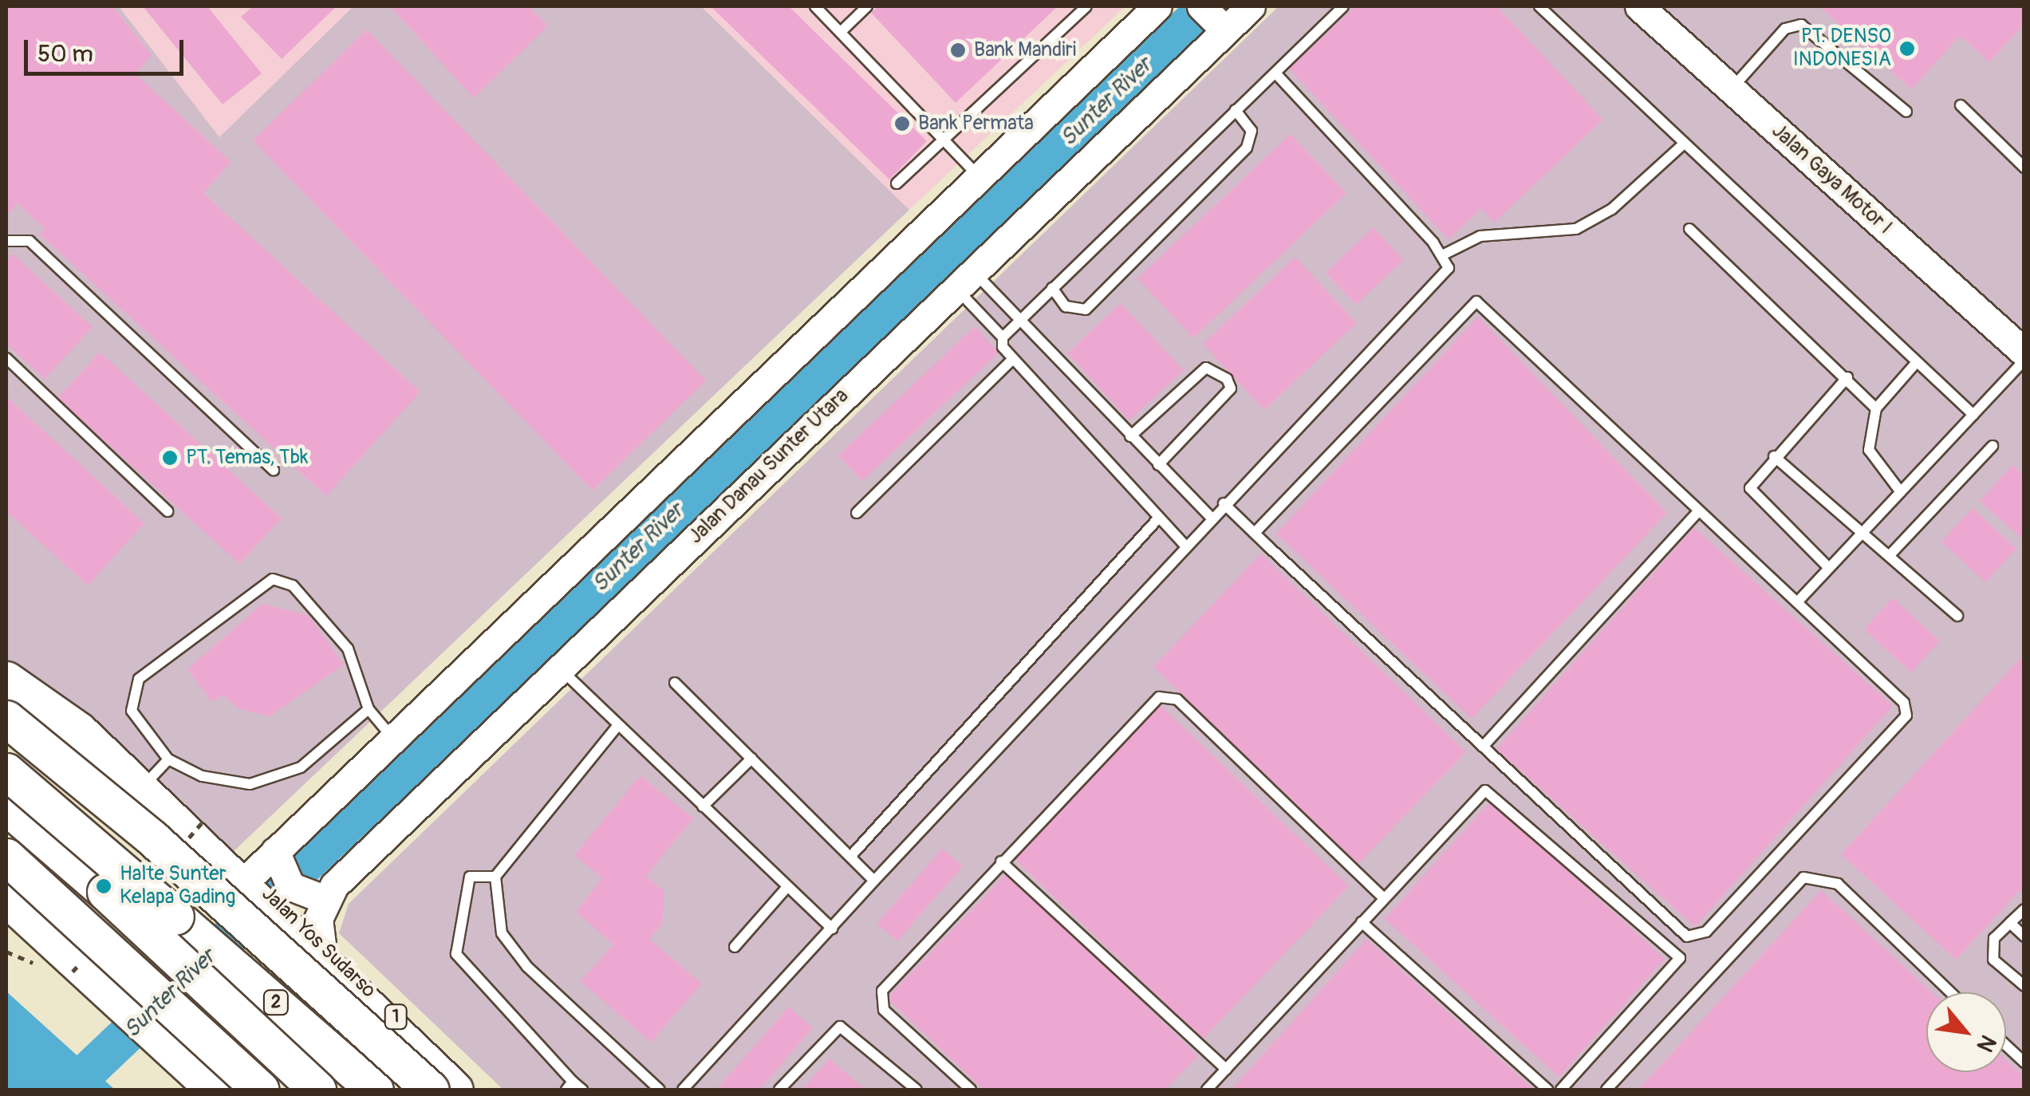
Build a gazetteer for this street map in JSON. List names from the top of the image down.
{
  "streets": {
    "highway": ["Jalan Yos Sudarso", "2", "1"],
    "main road": ["Jalan Gaya Motor I", "Jalan Danau Sunter Utara"]
  },
  "water": ["Sunter River"],
  "places": [
    "PT. DENSO INDONESIA",
    "Bank Mandiri",
    "Bank Permata",
    "PT. Temas, Tbk",
    "Halte Sunter Kelapa Gading"
  ],
  "scale_bar": "50 m",
  "north": "bottom right"
}
